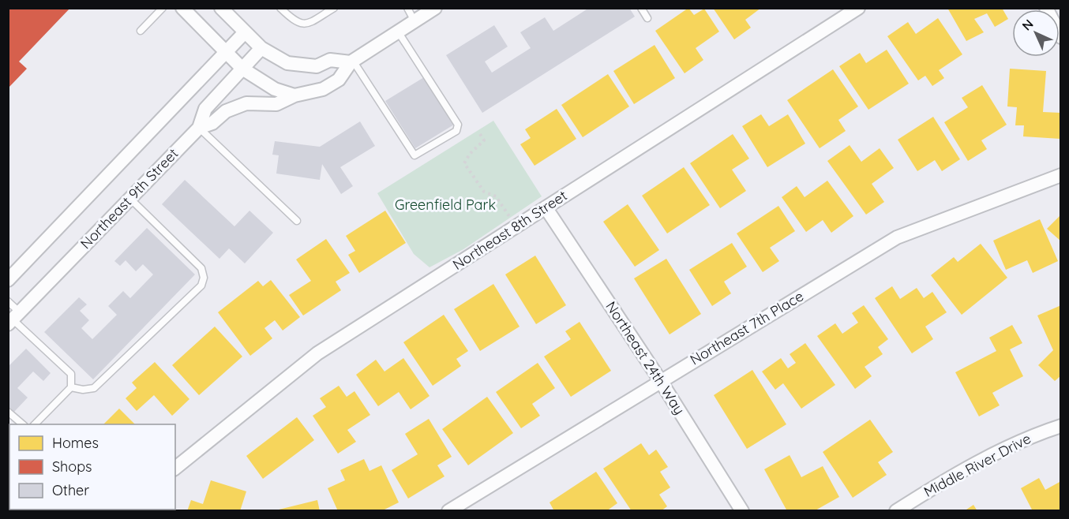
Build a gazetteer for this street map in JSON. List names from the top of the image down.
{
  "streets": {
    "street": [
      "Northeast 9th Street",
      "Northeast 8th Street",
      "Northeast 7th Place",
      "Northeast 24th Way",
      "Middle River Drive"
    ]
  },
  "crossings": [
    ["Northeast 8th Street", "Northeast 24th Way"],
    ["Northeast 7th Place", "Northeast 24th Way"]
  ],
  "parks": ["Greenfield Park"],
  "legend": ["Homes", "Shops", "Other"],
  "north": "top left"
}
